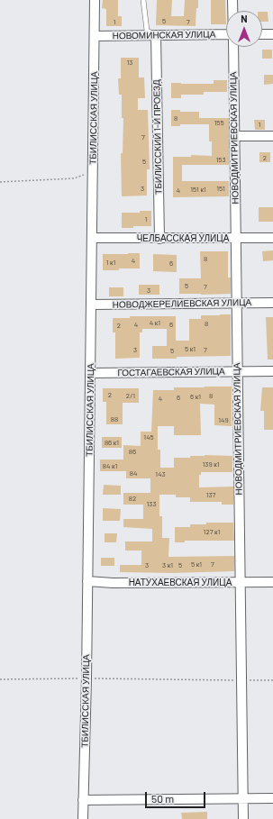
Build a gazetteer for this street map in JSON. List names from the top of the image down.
{
  "streets": {
    "street": [
      "НОВОМИНСКАЯ УЛИЦА",
      "ТБИЛИССКАЯ УЛИЦА",
      "ТБИЛИССКИЙ 1-Й ПРОЕЗД",
      "НОВОДМИТРИЕВСКАЯ УЛИЦА",
      "ЧЕЛБАССКАЯ УЛИЦА",
      "НОВОДЖЕРЕЛИЕВСКАЯ УЛИЦА",
      "ГОСТАГАЕВСКАЯ УЛИЦА",
      "НАТУХАЕВСКАЯ УЛИЦА"
    ]
  },
  "crossings": [
    ["НОВОМИНСКАЯ УЛИЦА", "ТБИЛИССКАЯ УЛИЦА"],
    ["НОВОМИНСКАЯ УЛИЦА", "ТБИЛИССКИЙ 1-Й ПРОЕЗД"],
    ["ТБИЛИССКАЯ УЛИЦА", "ЧЕЛБАССКАЯ УЛИЦА"],
    ["ТБИЛИССКАЯ УЛИЦА", "НОВОДЖЕРЕЛИЕВСКАЯ УЛИЦА"],
    ["ТБИЛИССКАЯ УЛИЦА", "ГОСТАГАЕВСКАЯ УЛИЦА"],
    ["ТБИЛИССКАЯ УЛИЦА", "НАТУХАЕВСКАЯ УЛИЦА"],
    ["ТБИЛИССКИЙ 1-Й ПРОЕЗД", "ЧЕЛБАССКАЯ УЛИЦА"],
    ["НОВОДМИТРИЕВСКАЯ УЛИЦА", "ЧЕЛБАССКАЯ УЛИЦА"],
    ["НОВОДМИТРИЕВСКАЯ УЛИЦА", "НОВОДЖЕРЕЛИЕВСКАЯ УЛИЦА"],
    ["НОВОДМИТРИЕВСКАЯ УЛИЦА", "ГОСТАГАЕВСКАЯ УЛИЦА"],
    ["НОВОДМИТРИЕВСКАЯ УЛИЦА", "НАТУХАЕВСКАЯ УЛИЦА"]
  ],
  "house_numbers": [
    "5",
    "1",
    "7",
    "13",
    "8",
    "155",
    "1",
    "7",
    "2",
    "153",
    "5",
    "3",
    "151",
    "151 к1",
    "4",
    "1",
    "8",
    "4",
    "1 к1",
    "6",
    "5",
    "7",
    "3",
    "4 к1",
    "8",
    "4",
    "6",
    "2",
    "5 к1",
    "3",
    "7",
    "5",
    "2",
    "2/1",
    "8",
    "6 к1",
    "6",
    "4",
    "88",
    "149",
    "145",
    "86 к1",
    "86",
    "139 к1",
    "84 к1",
    "84",
    "143",
    "137",
    "82",
    "133",
    "127 к1",
    "5 к1",
    "7",
    "3",
    "3 к1",
    "5"
  ],
  "scale_bar": "50 m",
  "north": "top"
}
